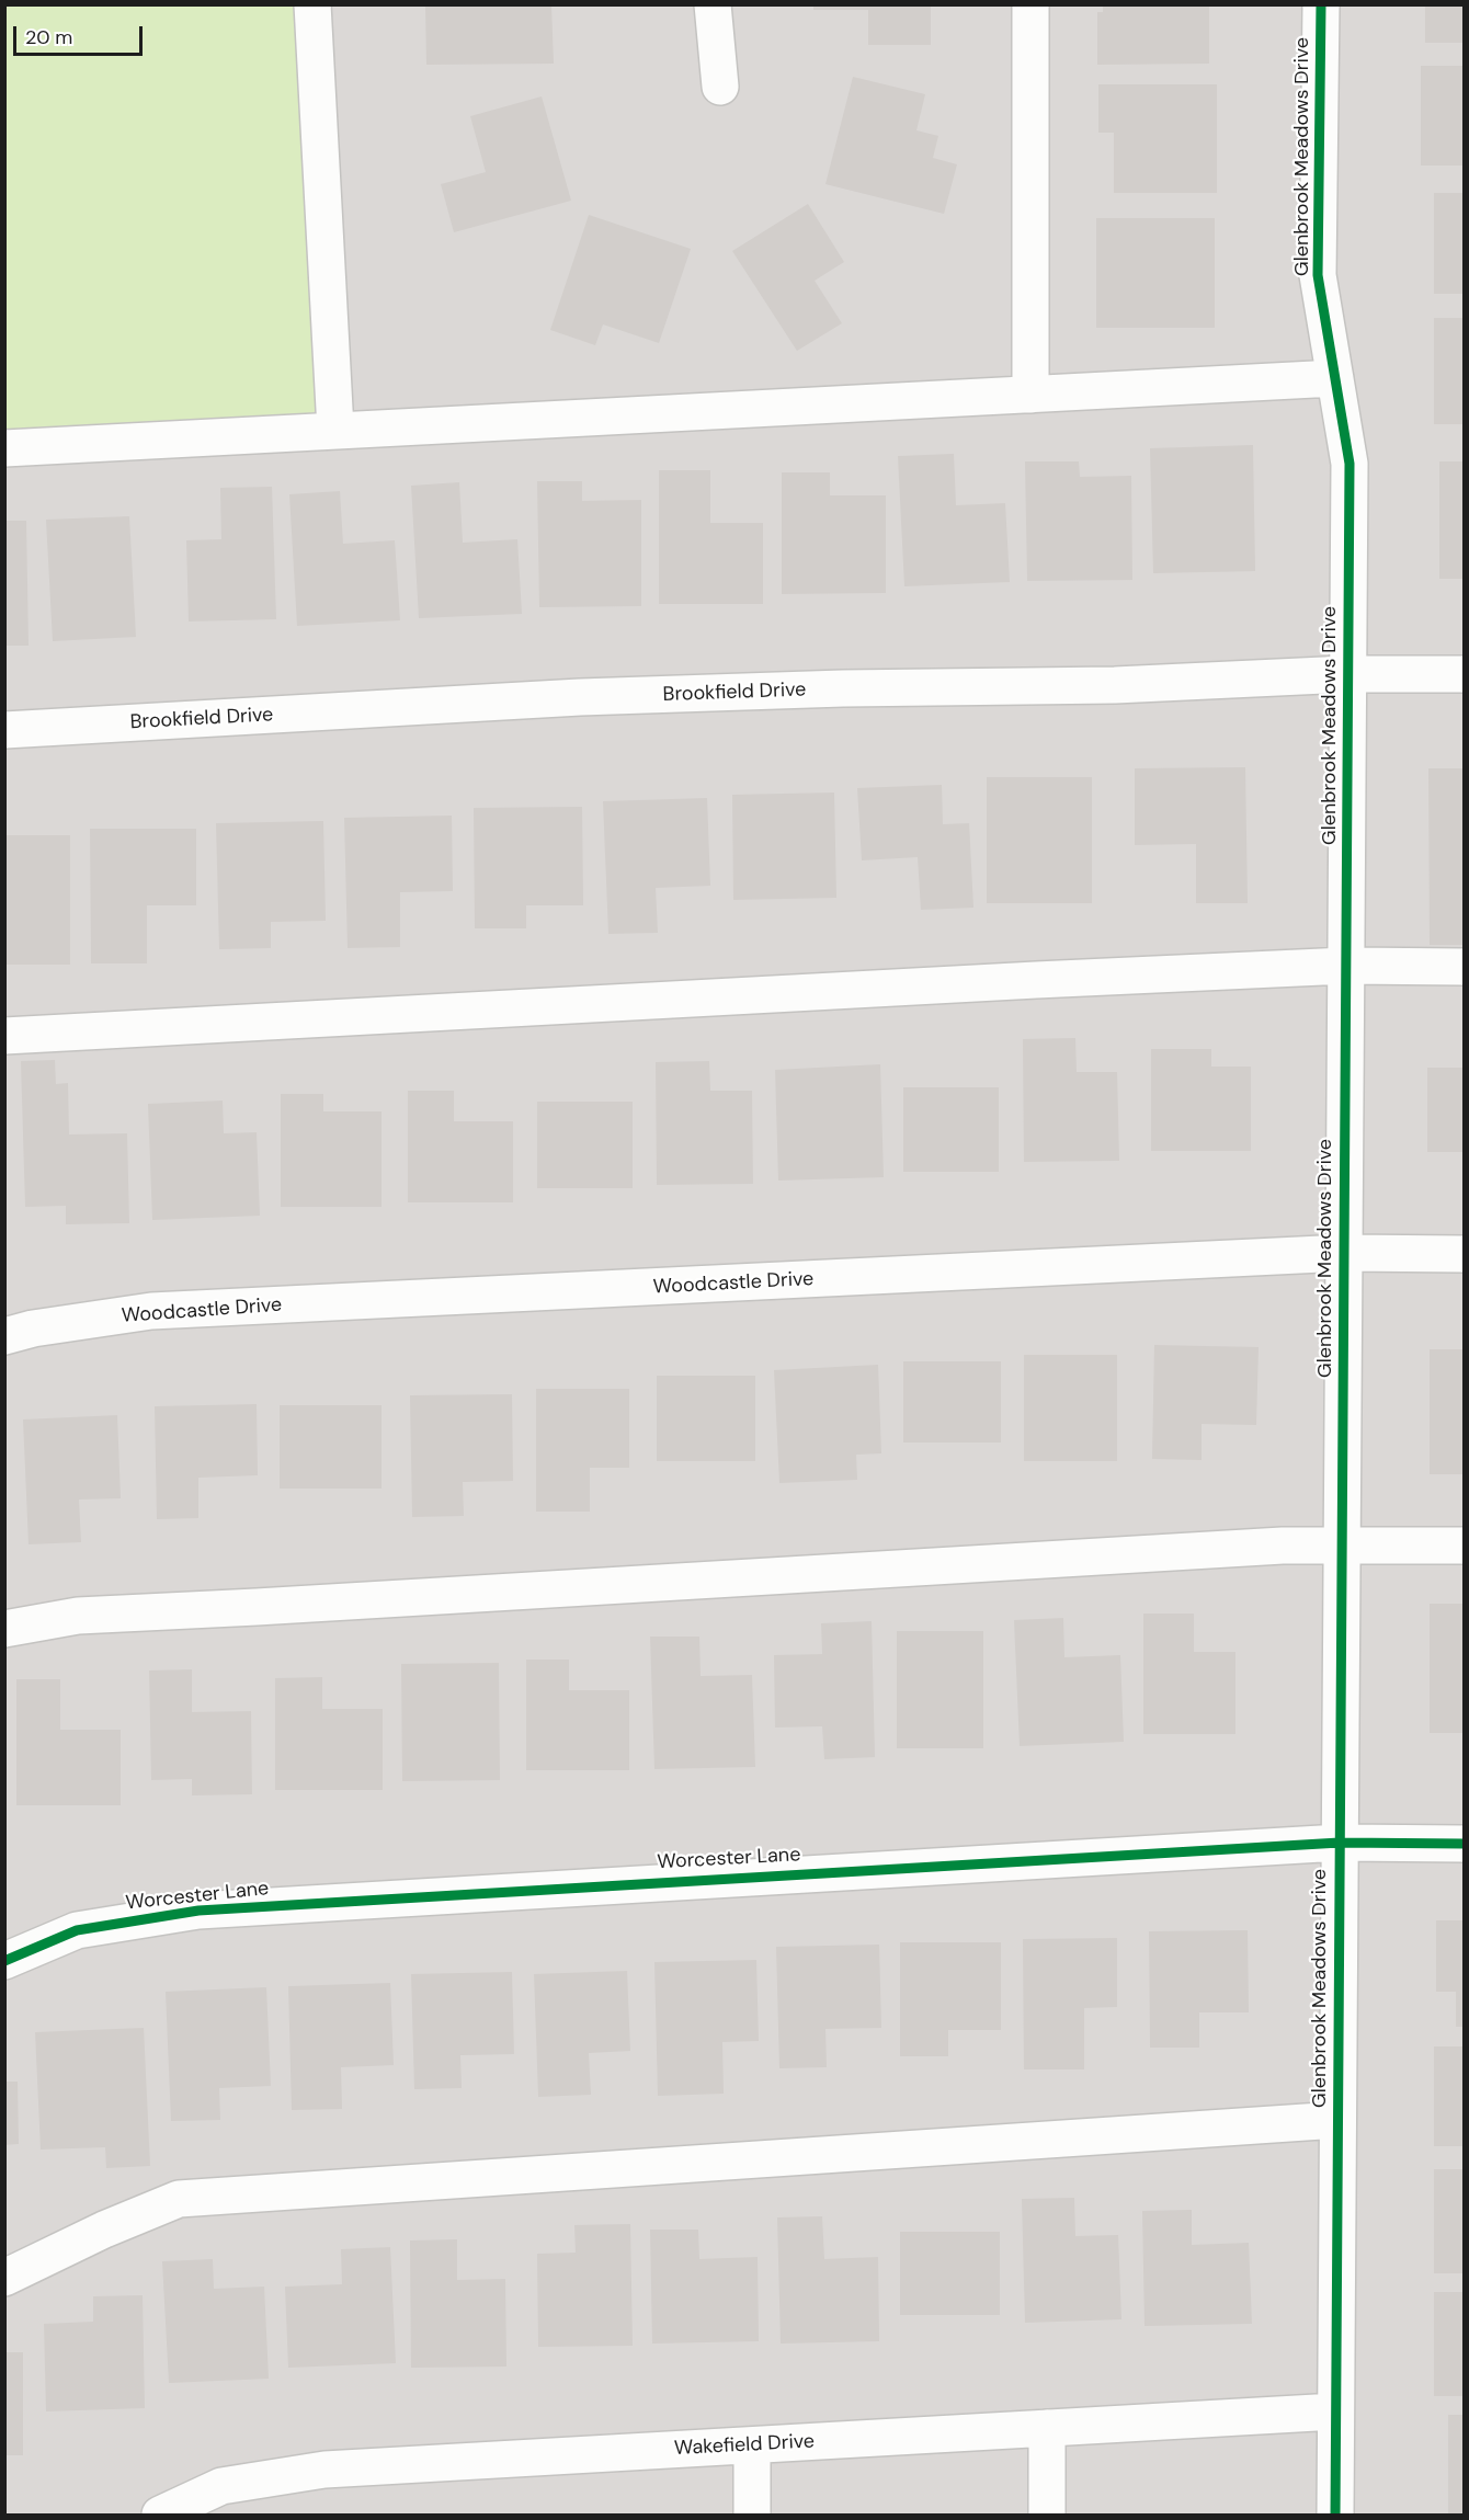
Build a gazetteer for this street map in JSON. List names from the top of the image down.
{
  "streets": {
    "street": [
      "Glenbrook Meadows Drive",
      "Brookfield Drive",
      "Woodcastle Drive",
      "Worcester Lane",
      "Wakefield Drive"
    ]
  },
  "crossings": [
    ["Glenbrook Meadows Drive", "Brookfield Drive"],
    ["Glenbrook Meadows Drive", "Woodcastle Drive"],
    ["Glenbrook Meadows Drive", "Worcester Lane"],
    ["Glenbrook Meadows Drive", "Wakefield Drive"]
  ],
  "scale_bar": "20 m"
}
